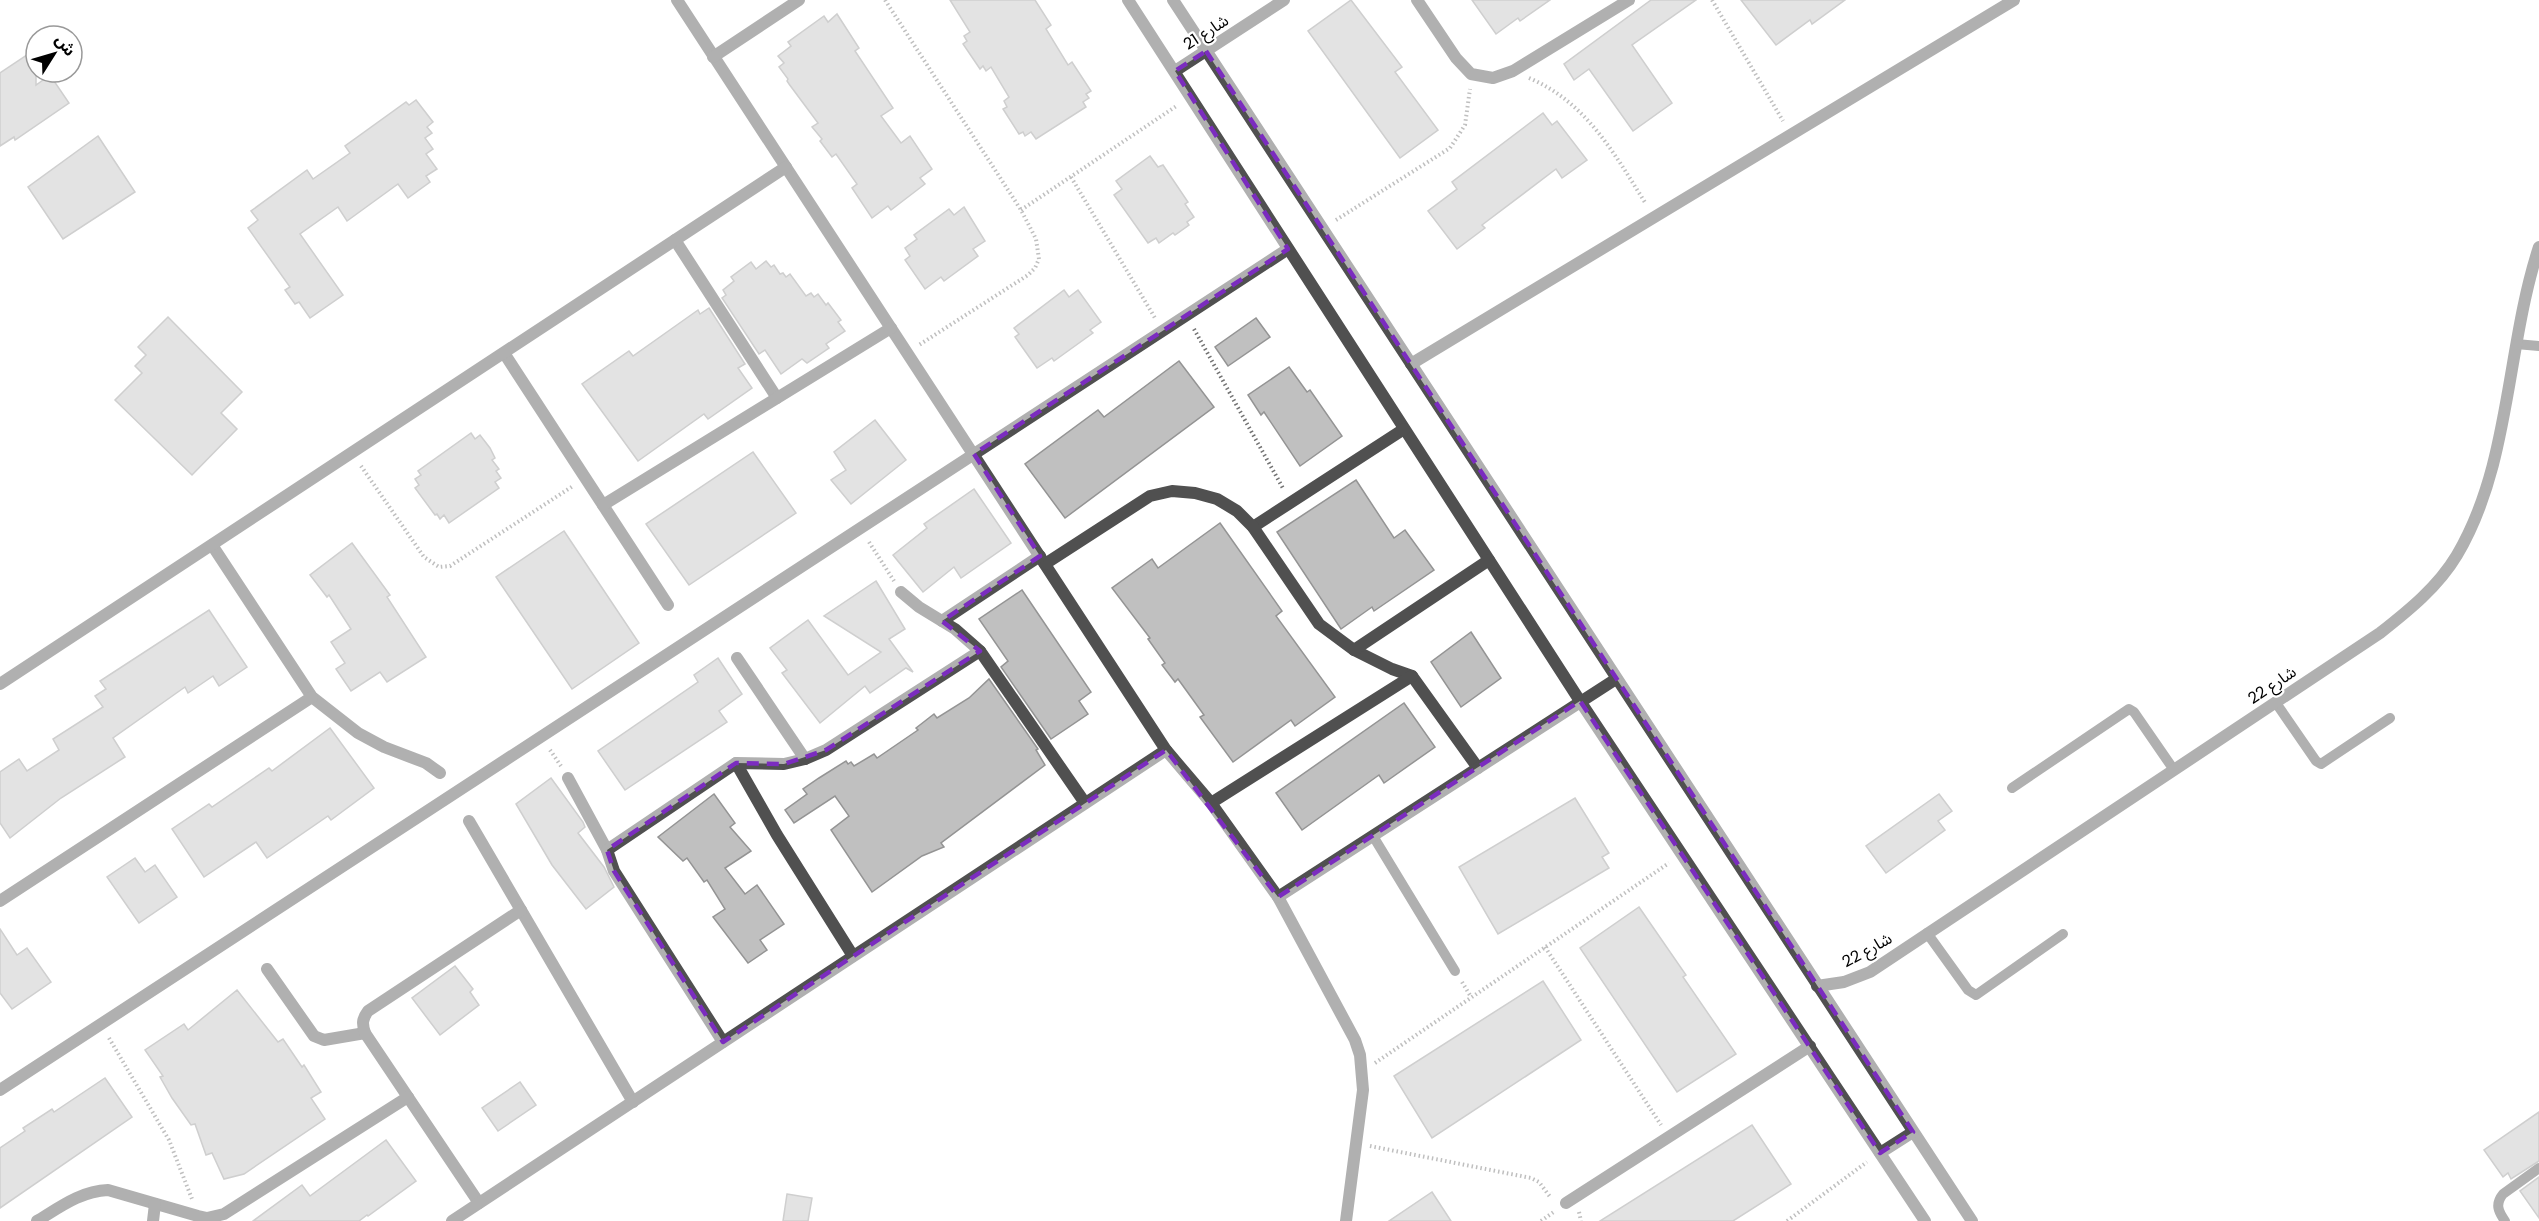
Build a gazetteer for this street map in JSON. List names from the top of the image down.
{
  "streets": {
    "street": ["شارع 21", "شارع 22"]
  },
  "north": "top right"
}
